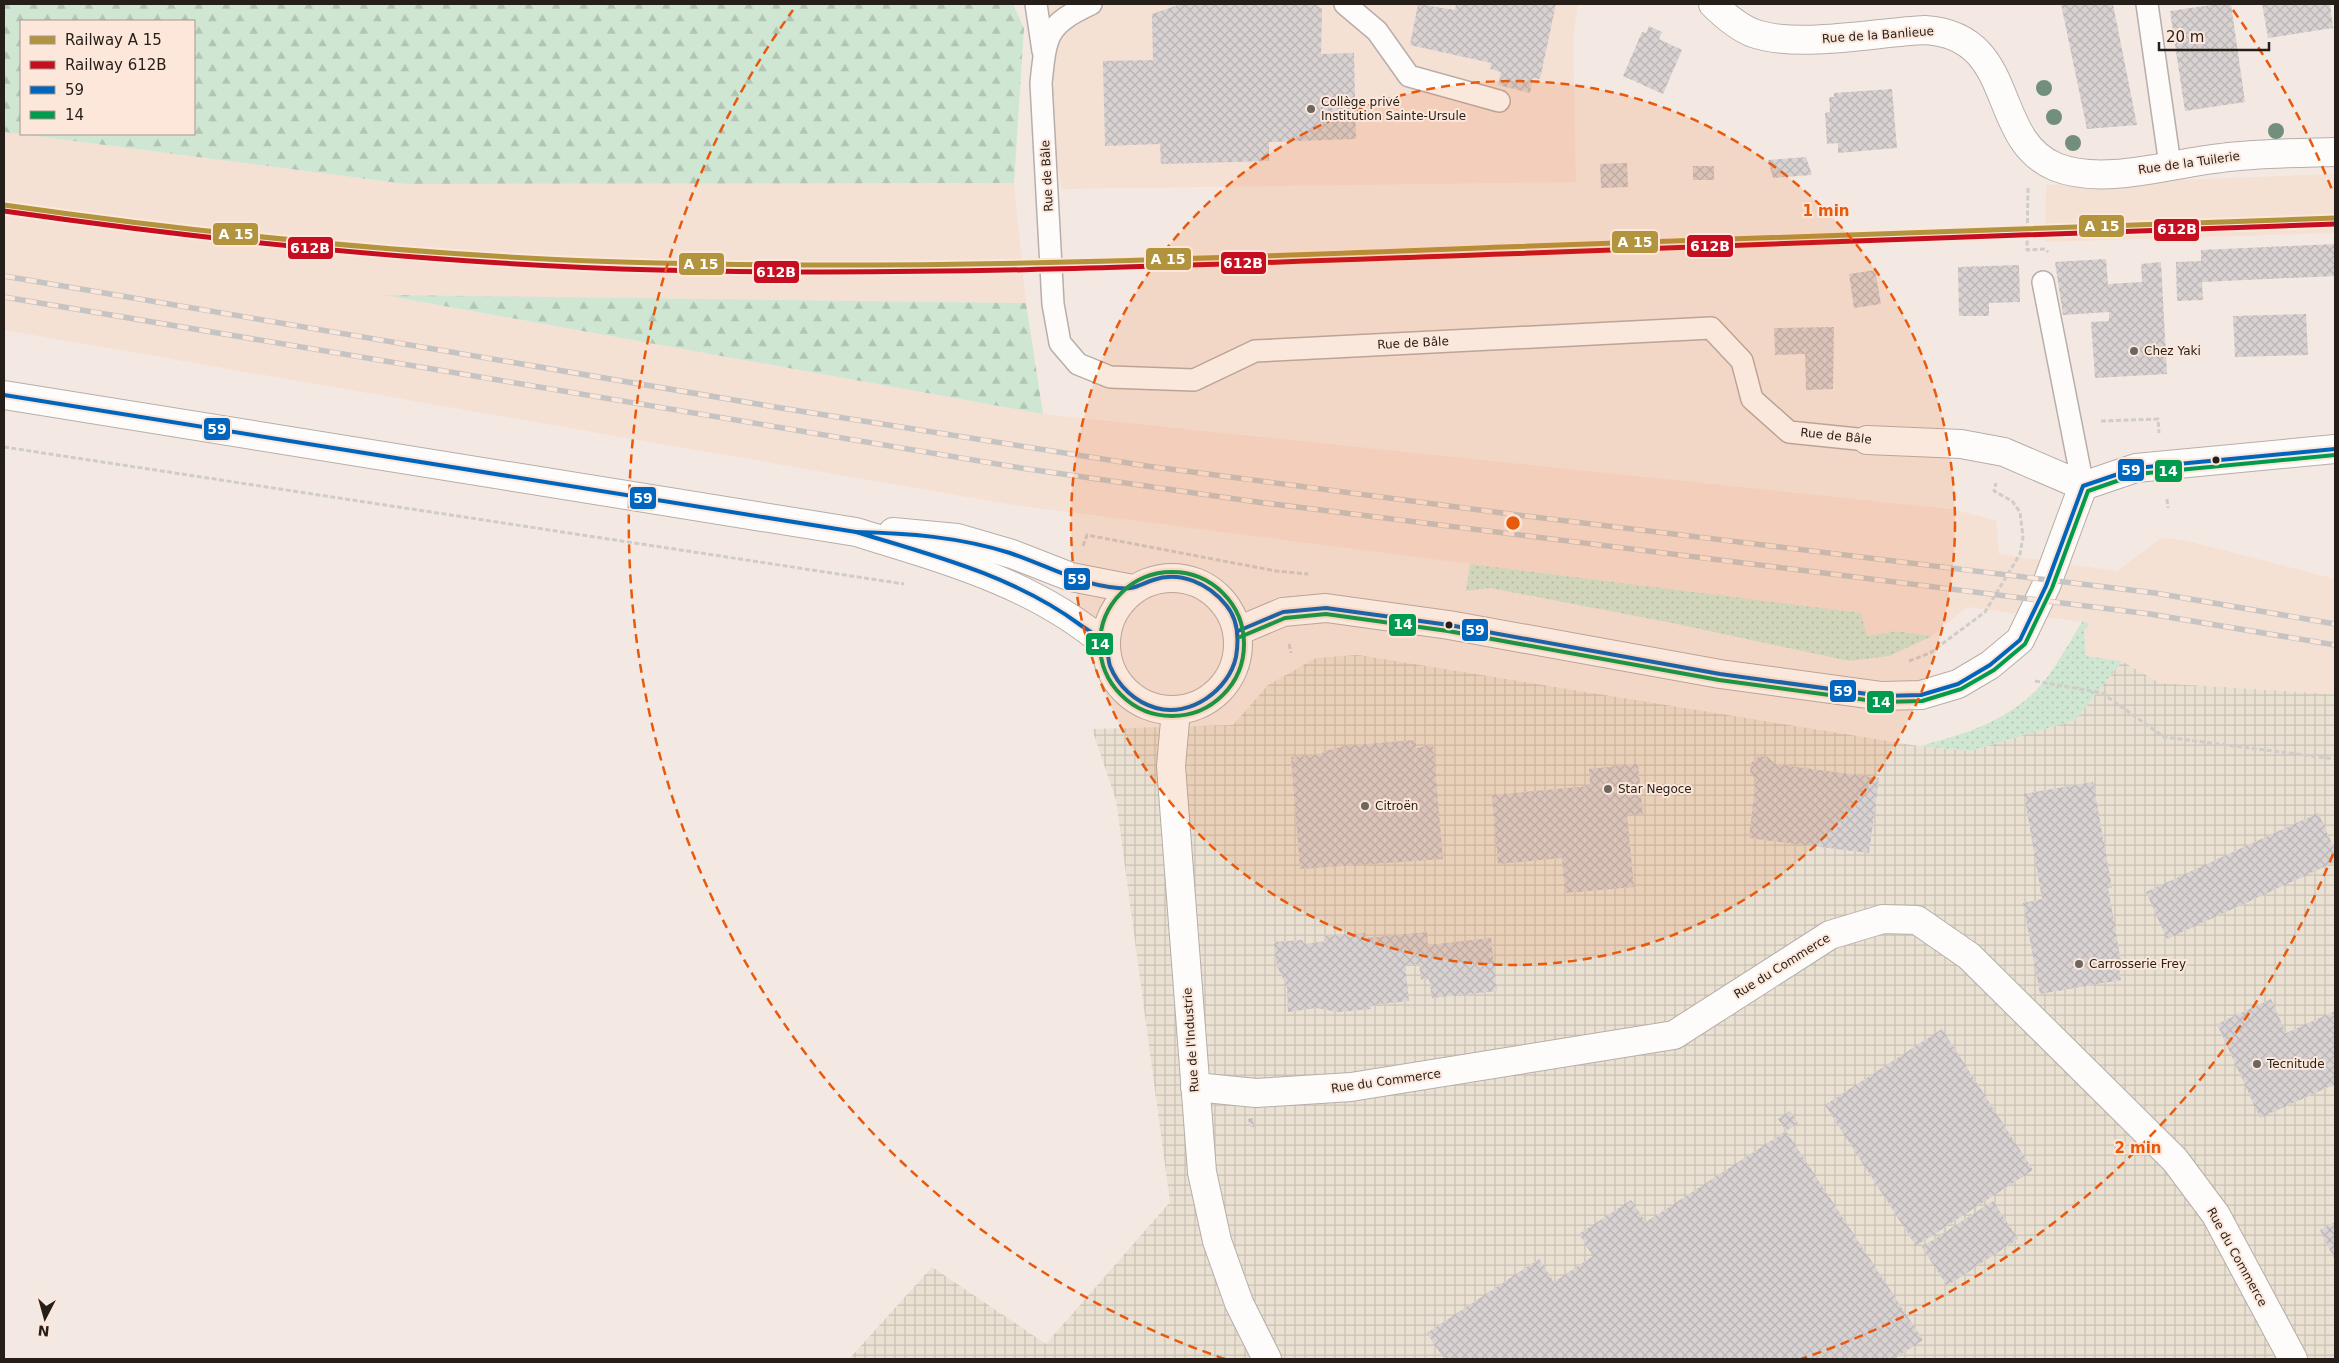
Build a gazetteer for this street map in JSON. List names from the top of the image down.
{
  "streets": {
    "main road": [
      "Rue de la Banlieue",
      "Rue de la Tuilerie",
      "Rue de Bâle",
      "Rue du Commerce",
      "Rue de l'Industrie"
    ]
  },
  "crossings": [
    ["Rue de la Banlieue", "Rue de la Tuilerie"],
    ["Rue du Commerce", "Rue de l'Industrie"]
  ],
  "places": [
    "Collège privé Institution Sainte-Ursule",
    "Chez Yaki",
    "Star Negoce",
    "Citroën",
    "Carrosserie Frey",
    "Tecnitude"
  ],
  "lines": ["rail line 612B", "transit line 59", "transit line 14"],
  "legend": [
    "Railway A 15",
    "Railway 612B",
    "59",
    "14"
  ],
  "scale_bar": "20 m",
  "north": "bottom",
  "rings": ["1 min", "2 min"]
}
